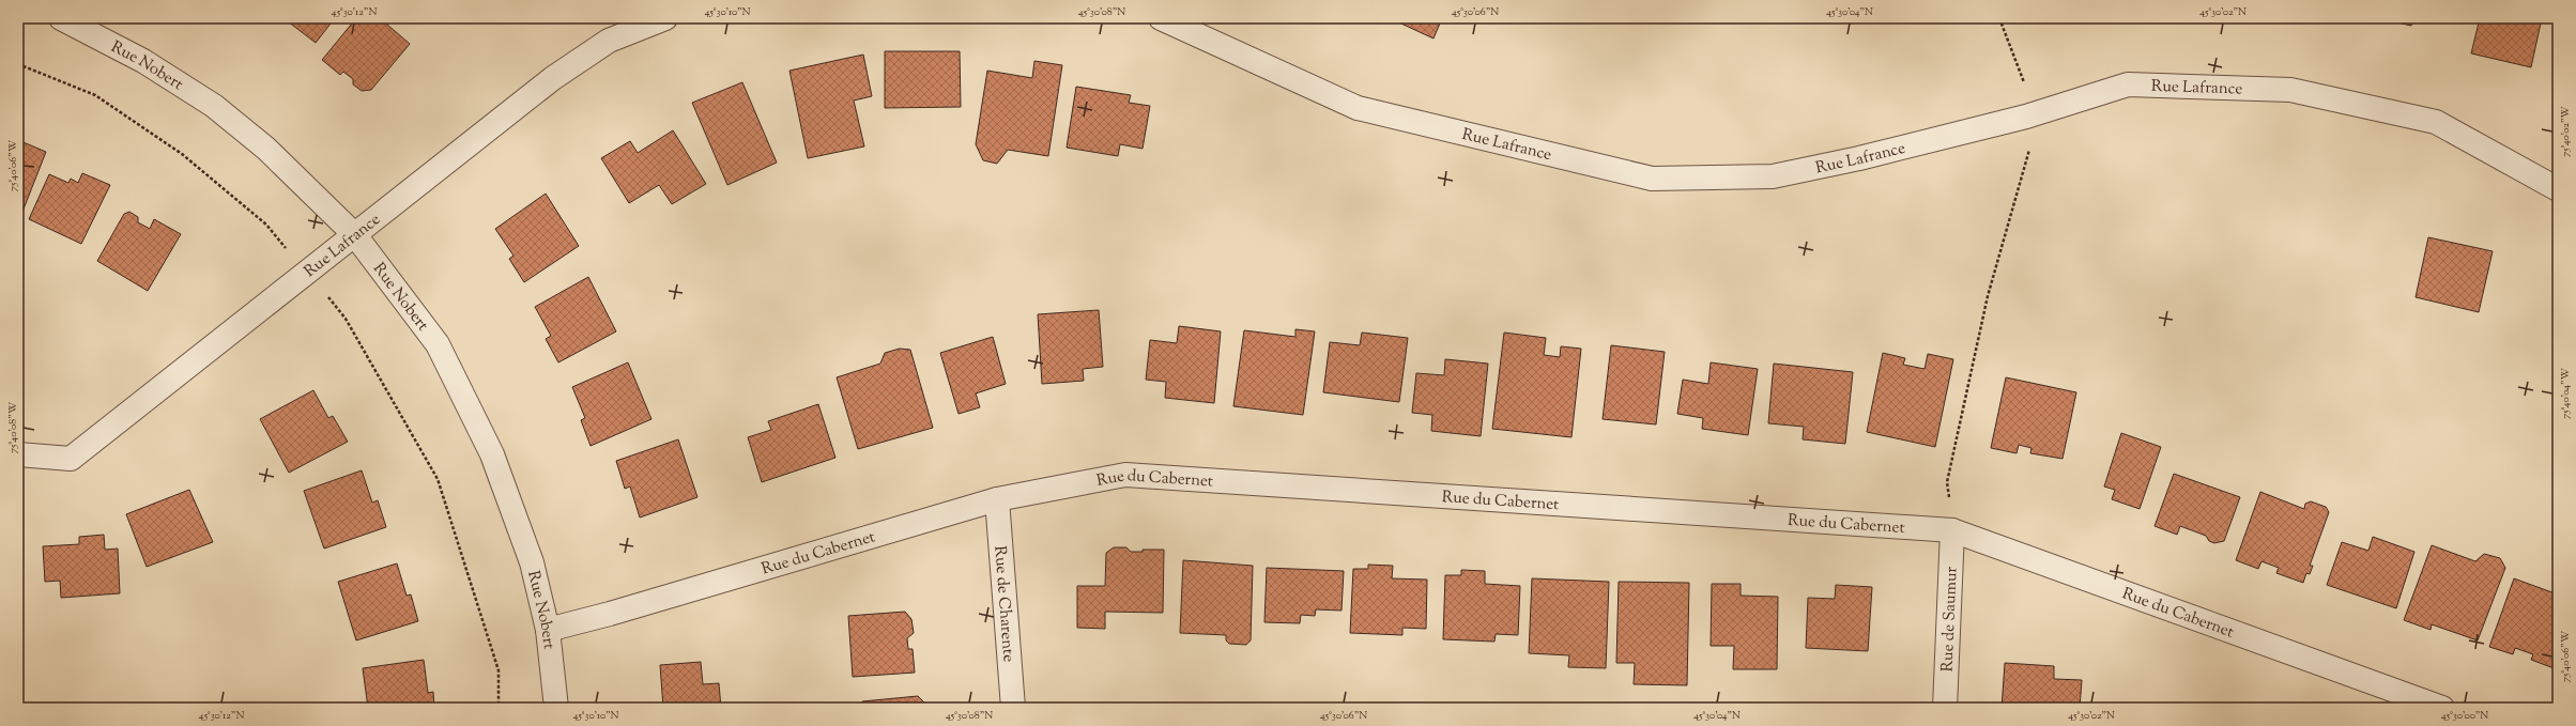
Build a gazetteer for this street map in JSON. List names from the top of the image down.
{
  "streets": {
    "street": [
      "Rue Nobert",
      "Rue Lafrance",
      "Rue du Cabernet",
      "Rue de Charente",
      "Rue de Saumur"
    ]
  },
  "crossings": [
    ["Rue Nobert", "Rue Lafrance"],
    ["Rue Nobert", "Rue du Cabernet"],
    ["Rue du Cabernet", "Rue de Charente"],
    ["Rue du Cabernet", "Rue de Saumur"]
  ],
  "coordinates": [
    "45°30'12\"N",
    "45°30'10\"N",
    "45°30'08\"N",
    "45°30'06\"N",
    "45°30'04\"N",
    "45°30'02\"N",
    "75°40'02\"W",
    "75°40'06\"W",
    "75°40'04\"W",
    "75°40'08\"W",
    "45°30'00\"N"
  ]
}
